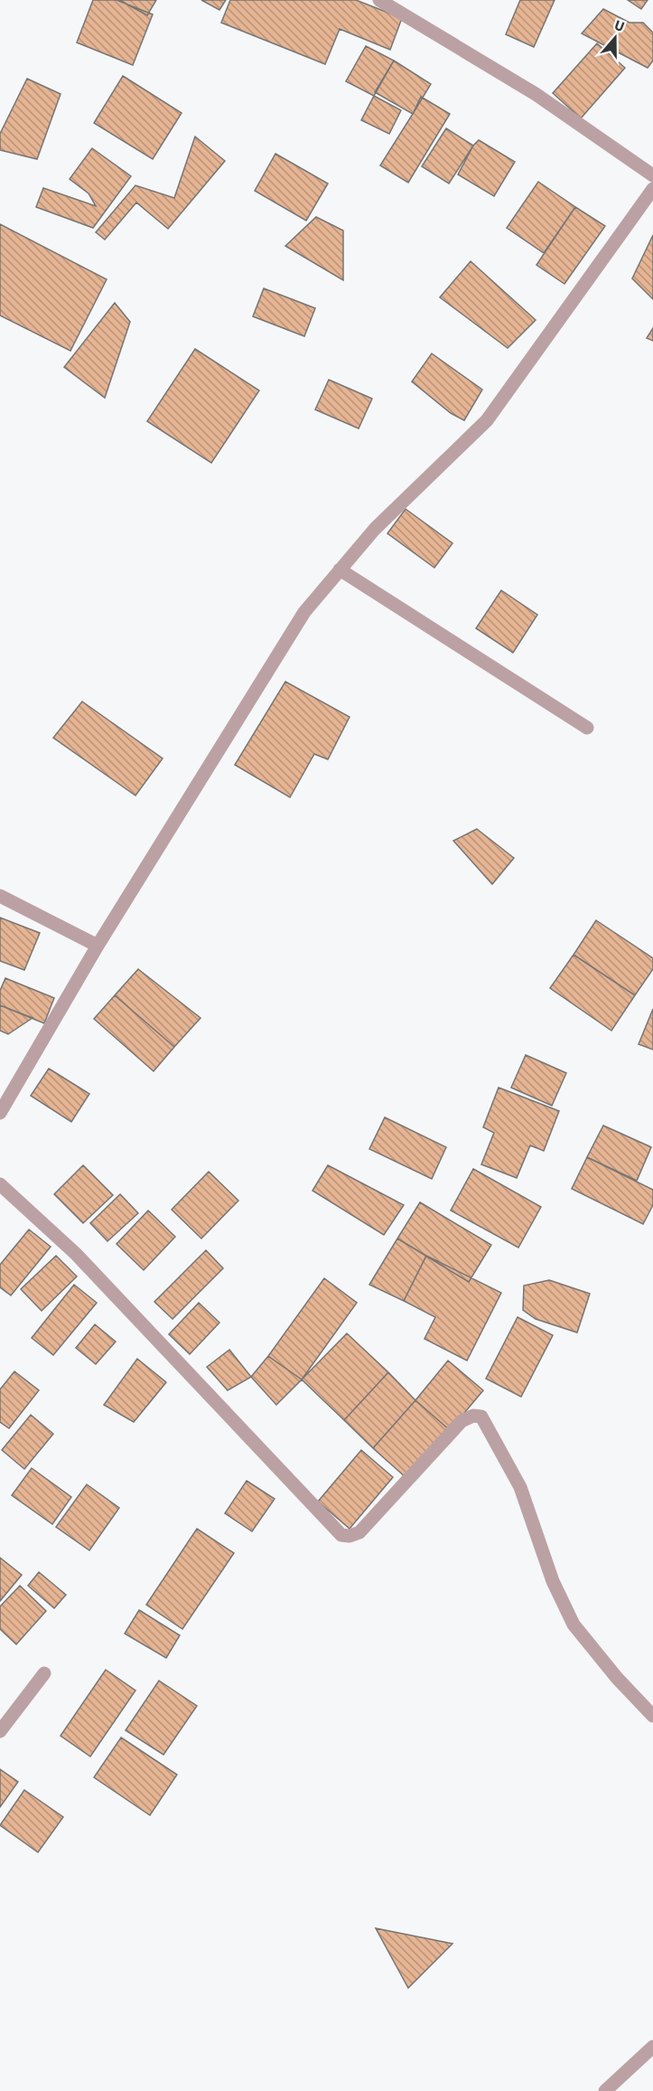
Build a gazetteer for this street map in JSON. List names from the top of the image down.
{
  "north": "top"
}
